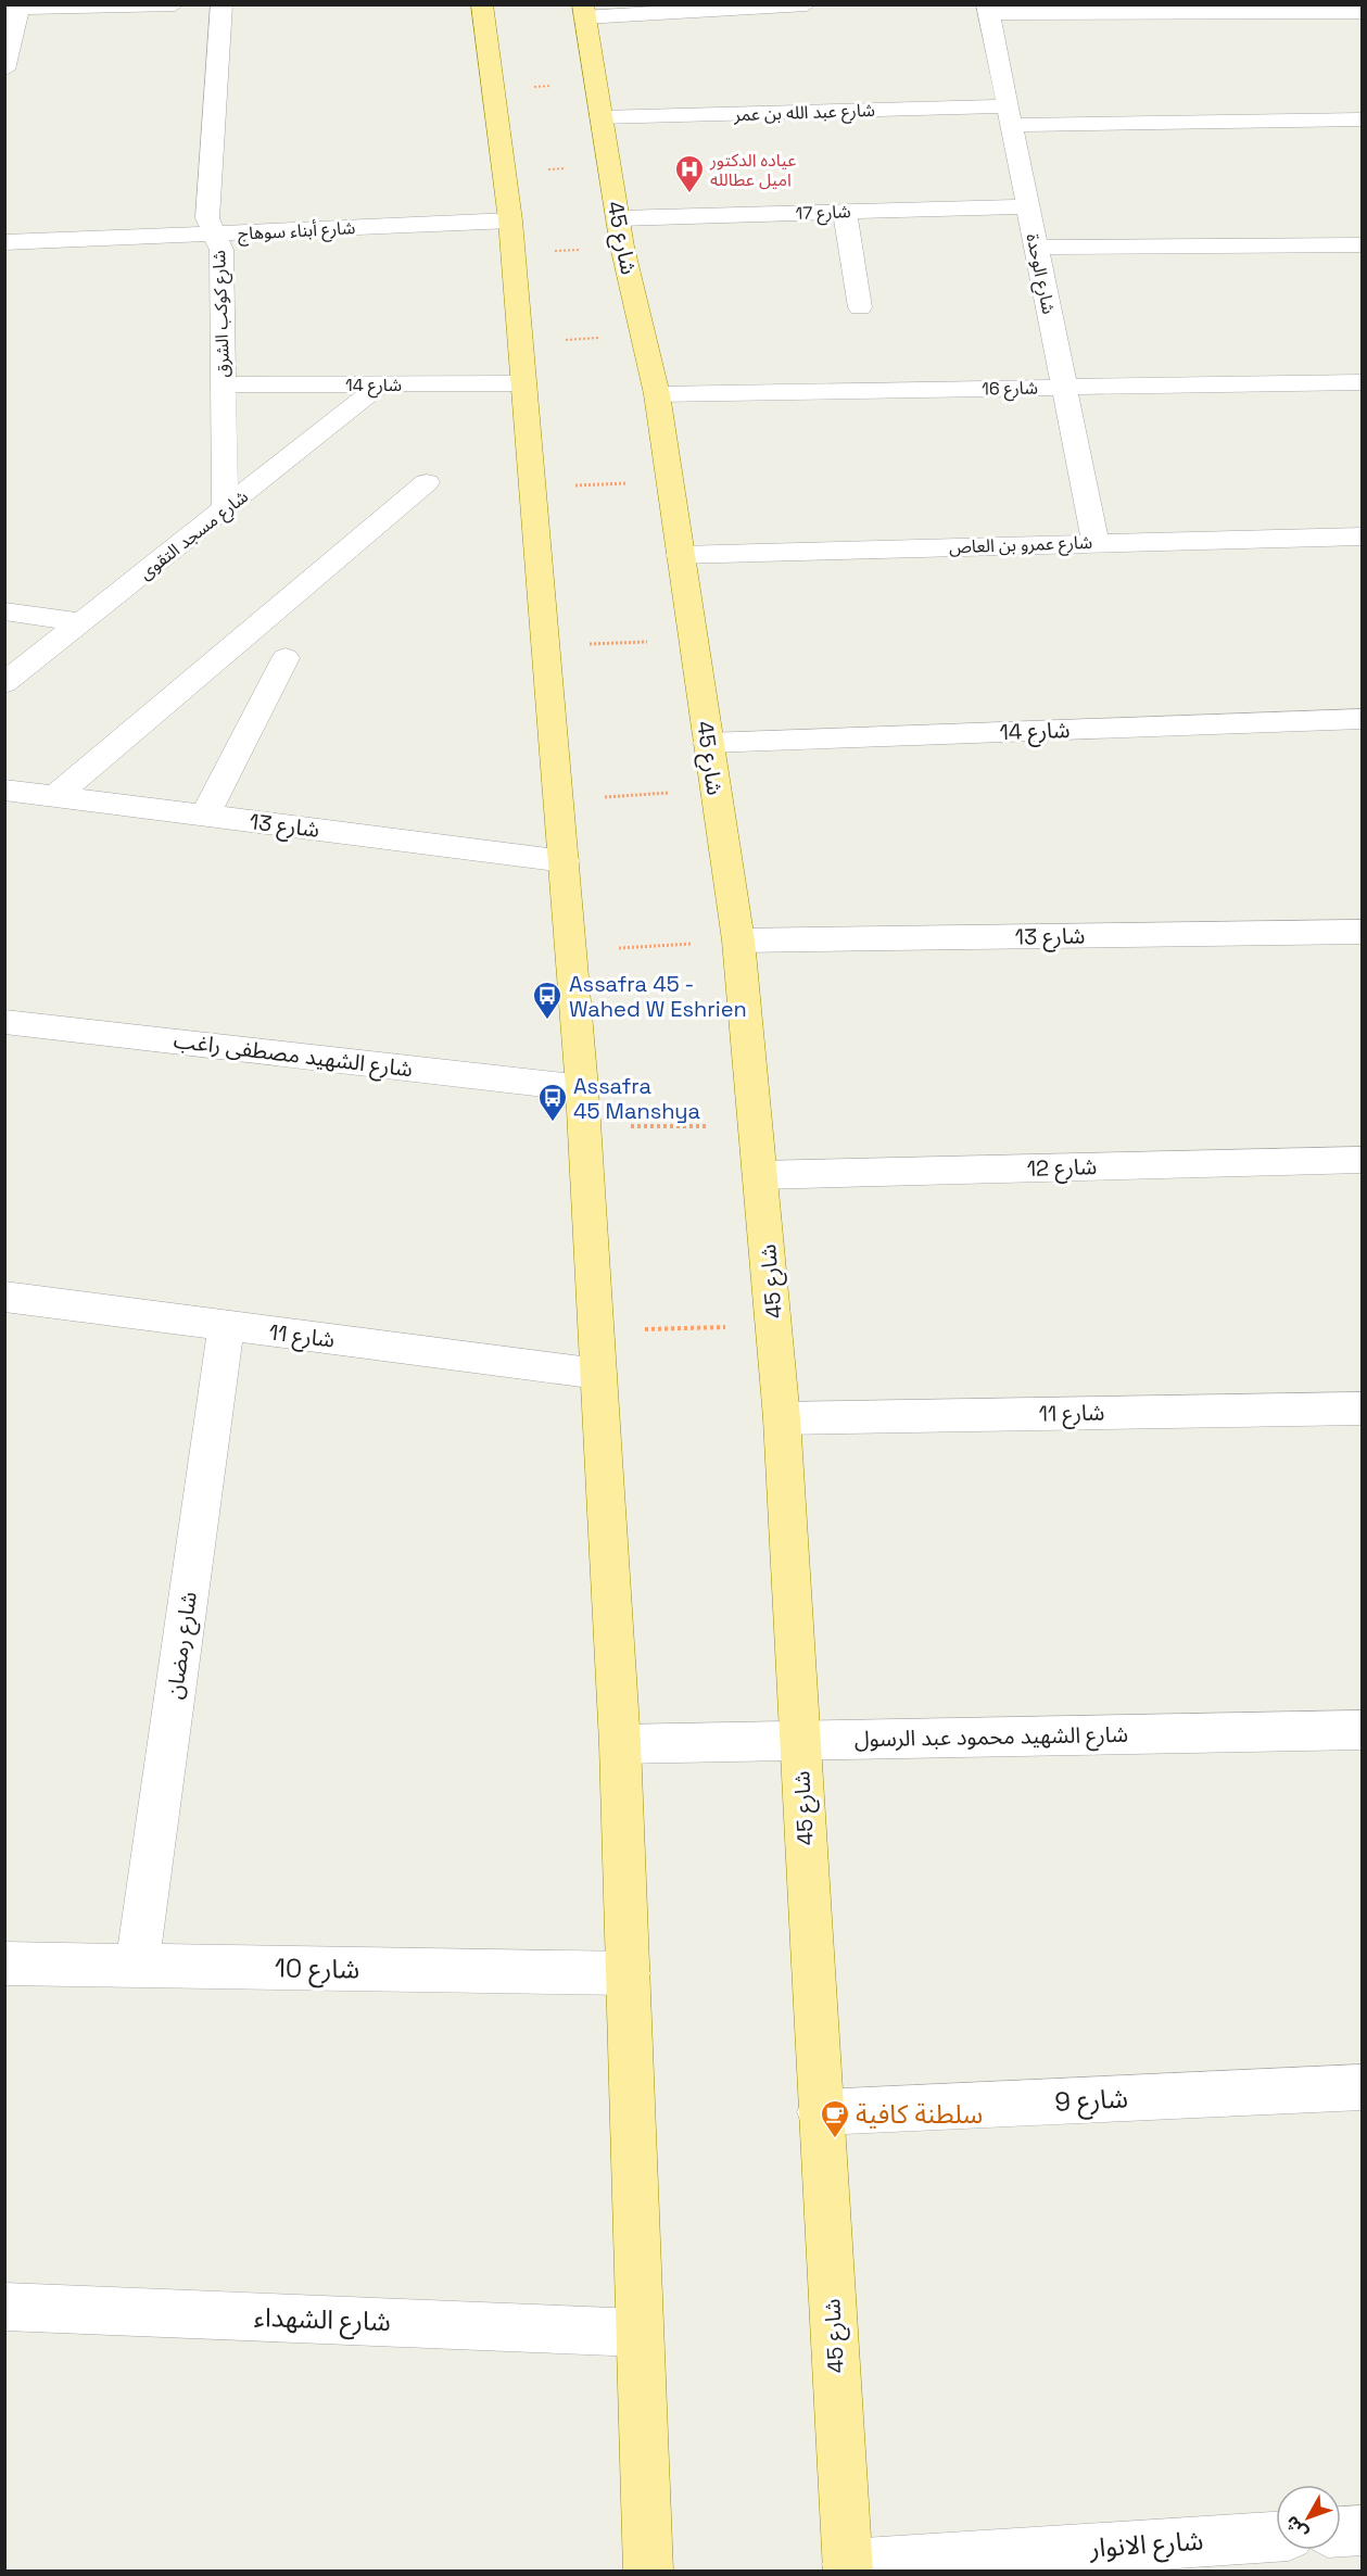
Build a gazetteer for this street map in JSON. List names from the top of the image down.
{
  "streets": {
    "main road": ["شارع 45"],
    "street": [
      "شارع عبد الله بن عمر",
      "شارع 17",
      "شارع أبناء سوهاج",
      "شارع الوحدة",
      "شارع كوكب الشرق",
      "شارع 14",
      "شارع 16",
      "شارع مسجد التقوى",
      "شارع عمرو بن العاص",
      "شارع 13",
      "شارع الشهيد مصطفى راغب",
      "شارع 12",
      "شارع 11",
      "شارع رمضان",
      "شارع الشهيد محمود عبد الرسول",
      "شارع 10",
      "شارع 9",
      "شارع الشهداء",
      "شارع الانوار"
    ]
  },
  "crossings": [
    ["شارع عبد الله بن عمر", "شارع 45"],
    ["شارع عبد الله بن عمر", "شارع الوحدة"],
    ["شارع 17", "شارع 45"],
    ["شارع 17", "شارع الوحدة"],
    ["شارع أبناء سوهاج", "شارع كوكب الشرق"],
    ["شارع 45", "شارع 14"],
    ["شارع 45", "شارع 16"],
    ["شارع 45", "شارع عمرو بن العاص"],
    ["شارع 45", "شارع 13"],
    ["شارع 45", "شارع 12"],
    ["شارع 45", "شارع 11"],
    ["شارع 45", "شارع الشهيد محمود عبد الرسول"],
    ["شارع 45", "شارع 9"],
    ["شارع 45", "شارع الانوار"],
    ["شارع الوحدة", "شارع 16"],
    ["شارع الوحدة", "شارع عمرو بن العاص"],
    ["شارع كوكب الشرق", "شارع 14"],
    ["شارع كوكب الشرق", "شارع مسجد التقوى"],
    ["شارع 14", "شارع مسجد التقوى"],
    ["شارع 11", "شارع رمضان"],
    ["شارع رمضان", "شارع 10"]
  ],
  "places": {
    "hospital": ["عياده الدكتور اميل عطالله"],
    "bus stop": ["Assafra 45 - Wahed W Eshrien", "Assafra 45 Manshya"],
    "cafe": ["سلطنة كافية"]
  },
  "north": "bottom left"
}
